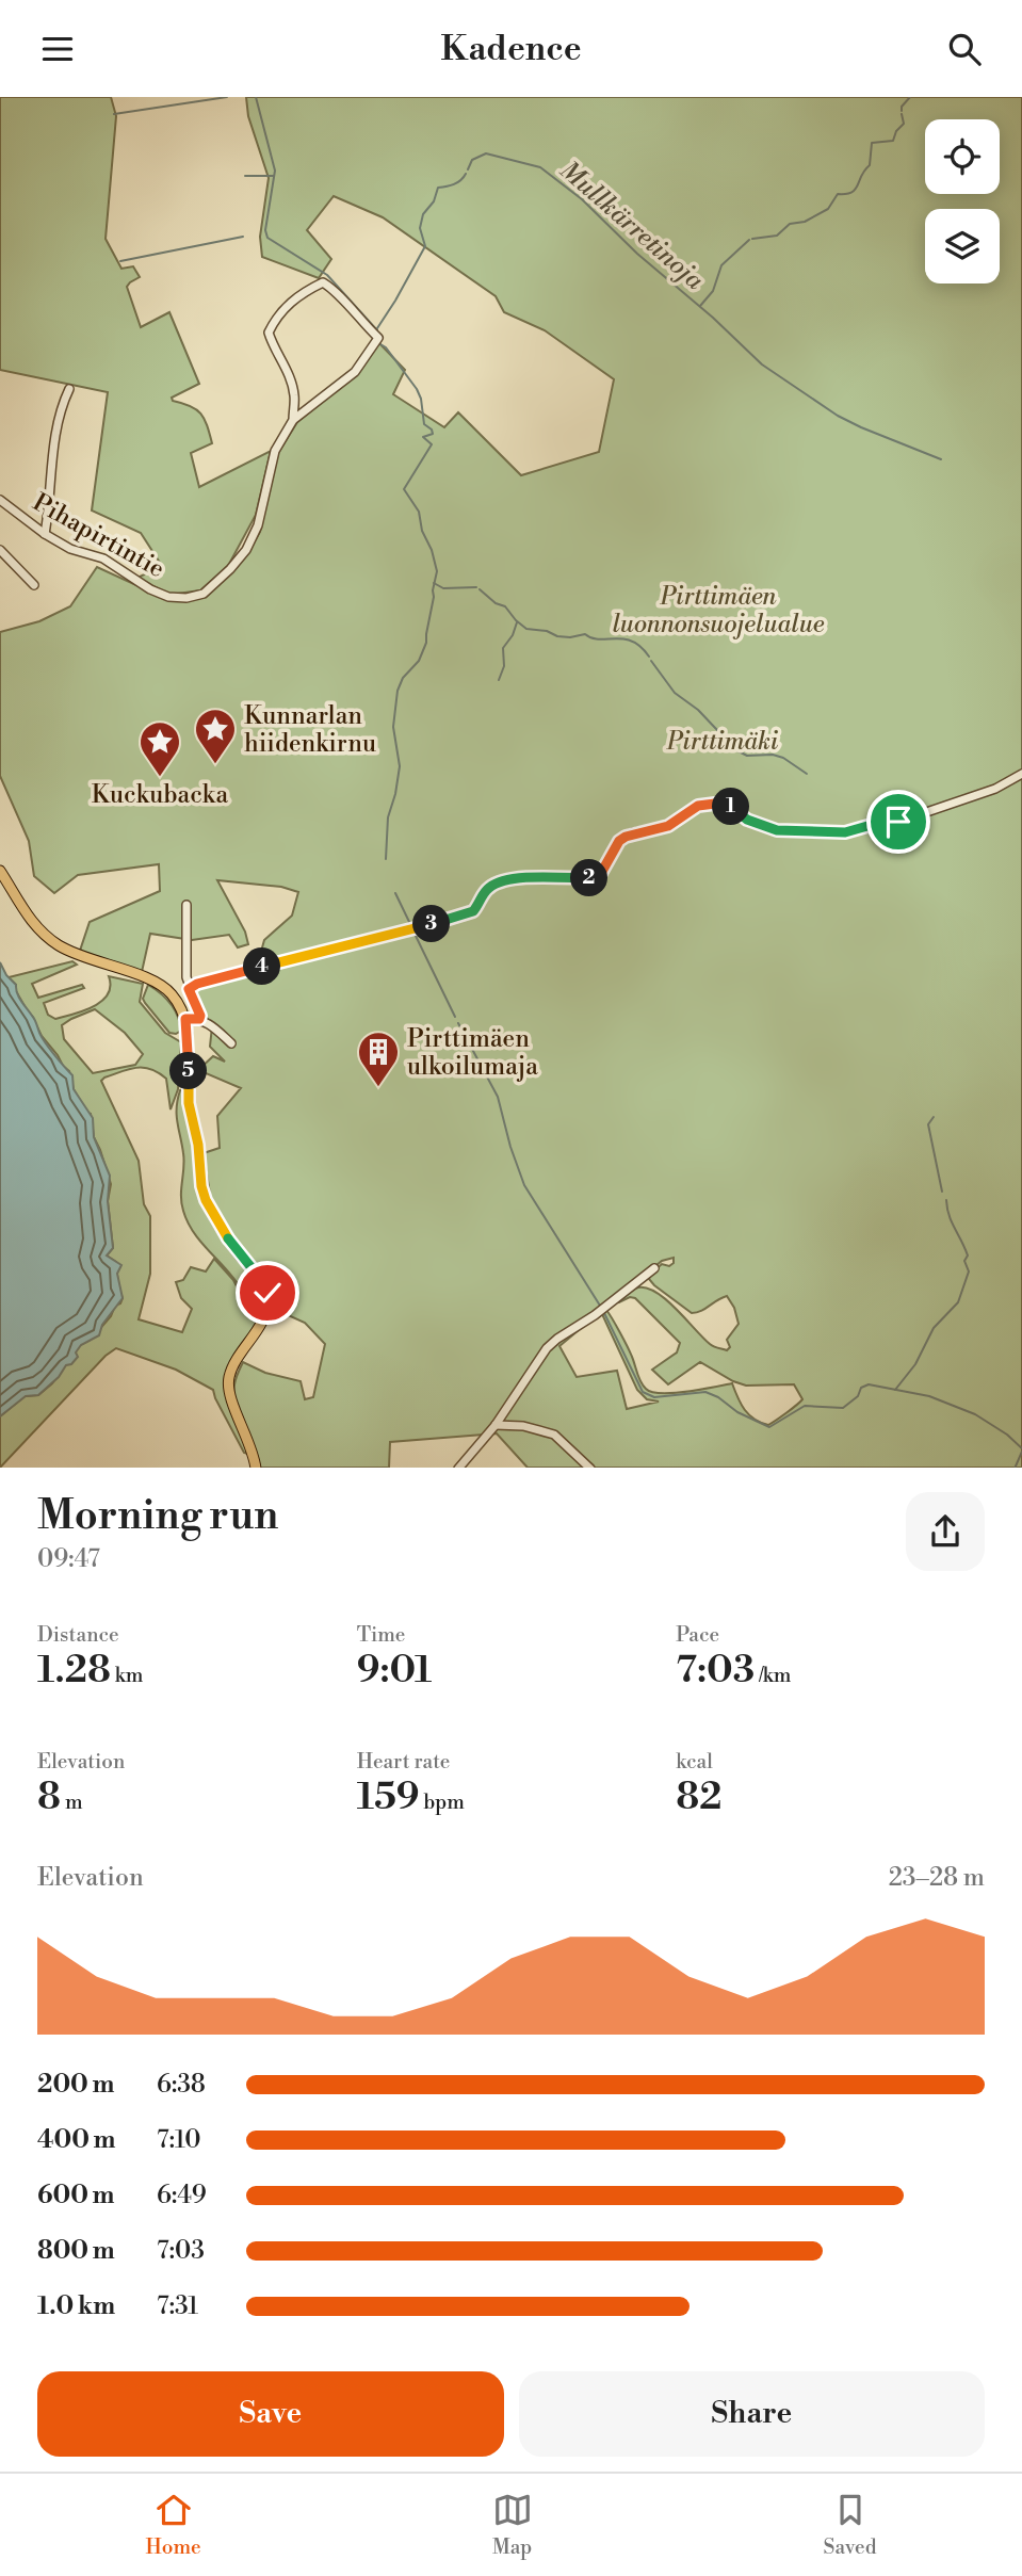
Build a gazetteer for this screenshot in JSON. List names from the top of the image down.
{
  "streets": {
    "street": ["Pihapirtintie"]
  },
  "water": ["Mullkärretinoja"],
  "parks": ["Pirttimäen luonnonsuojelualue", "Pirttimäki"],
  "places": {
    "place": ["Kunnarlan hiidenkirnu", "Kuckubacka"],
    "building": ["Pirttimäen ulkoilumaja"]
  },
  "page": {
    "header": "Kadence",
    "pins": [
      "1",
      "2",
      "3",
      "4",
      "5"
    ],
    "heading": ["Morning run", "09:47"],
    "stats": [
      ["Distance", "1.28 km"],
      ["Time", "9:01"],
      ["Pace", "7:03 /km"],
      ["Elevation", "8 m"],
      ["Heart rate", "159 bpm"],
      ["kcal", "82"]
    ],
    "chart": ["Elevation", "23–28 m"],
    "list": [
      {
        "name": "200 m",
        "note": "6:38"
      },
      {
        "name": "400 m",
        "note": "7:10"
      },
      {
        "name": "600 m",
        "note": "6:49"
      },
      {
        "name": "800 m",
        "note": "7:03"
      },
      {
        "name": "1.0 km",
        "note": "7:31"
      }
    ],
    "buttons": ["Save", "Share"],
    "tabs": ["Home", "Map", "Saved"]
  }
}
